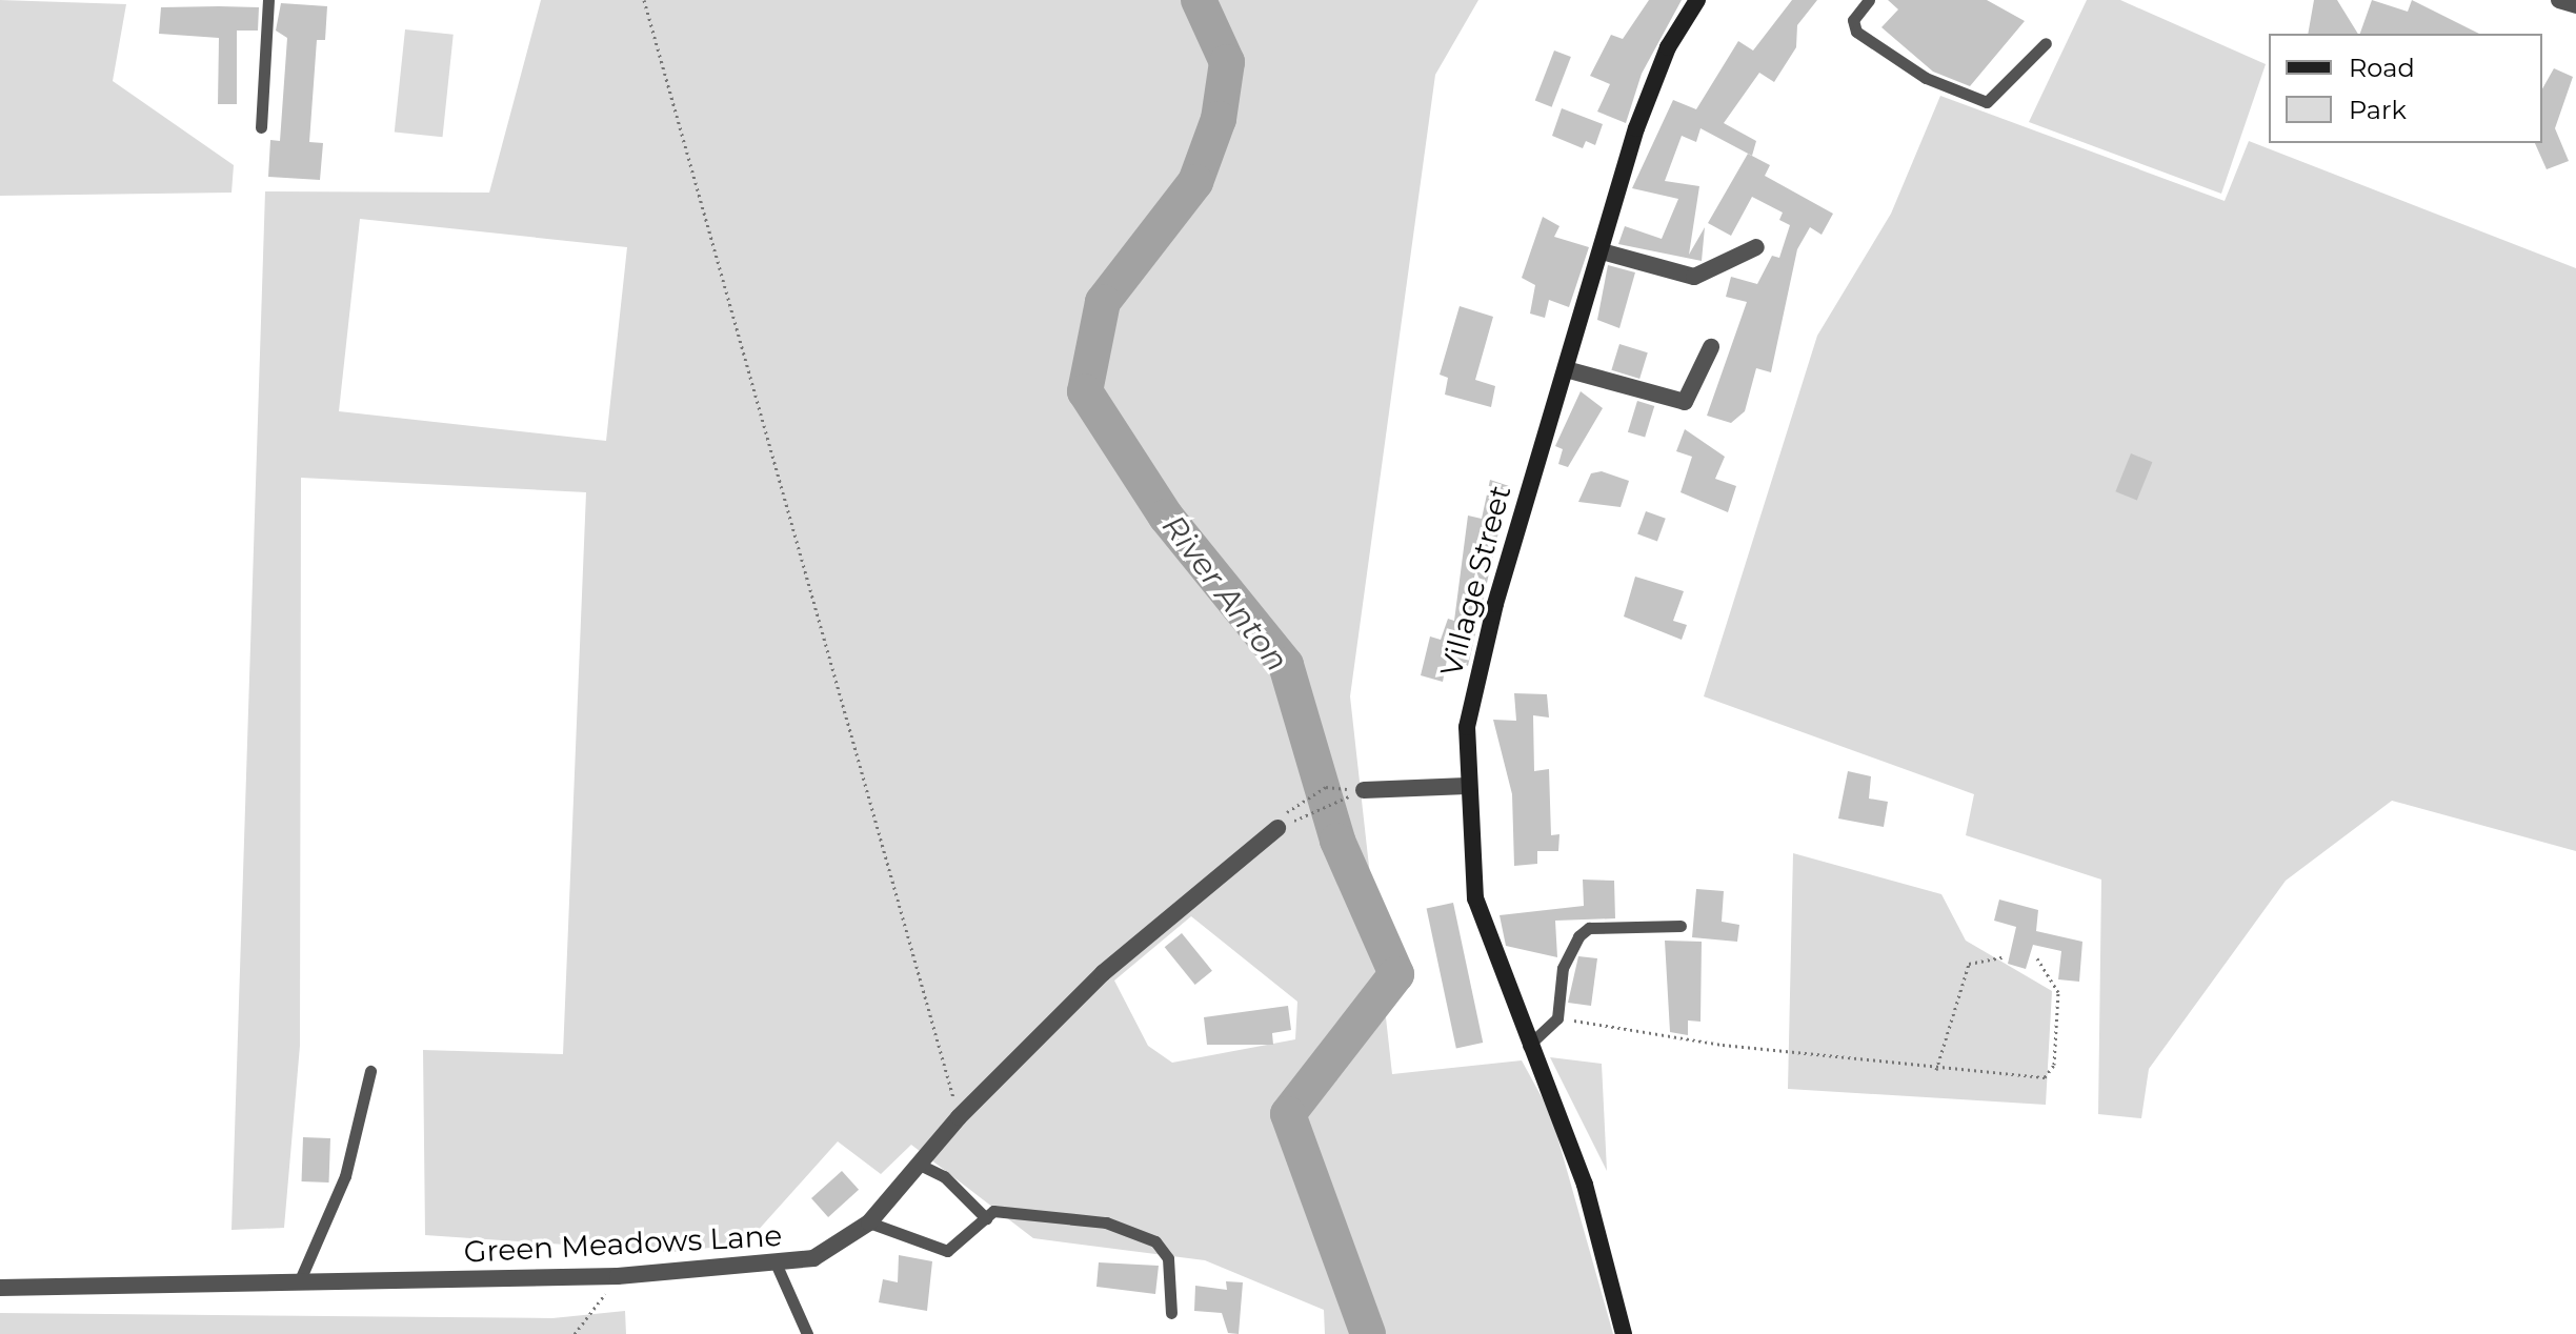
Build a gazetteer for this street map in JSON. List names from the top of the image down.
{
  "streets": {
    "street": ["Village Street", "Green Meadows Lane"]
  },
  "water": ["River Anton"],
  "legend": ["Road", "Park"]
}
